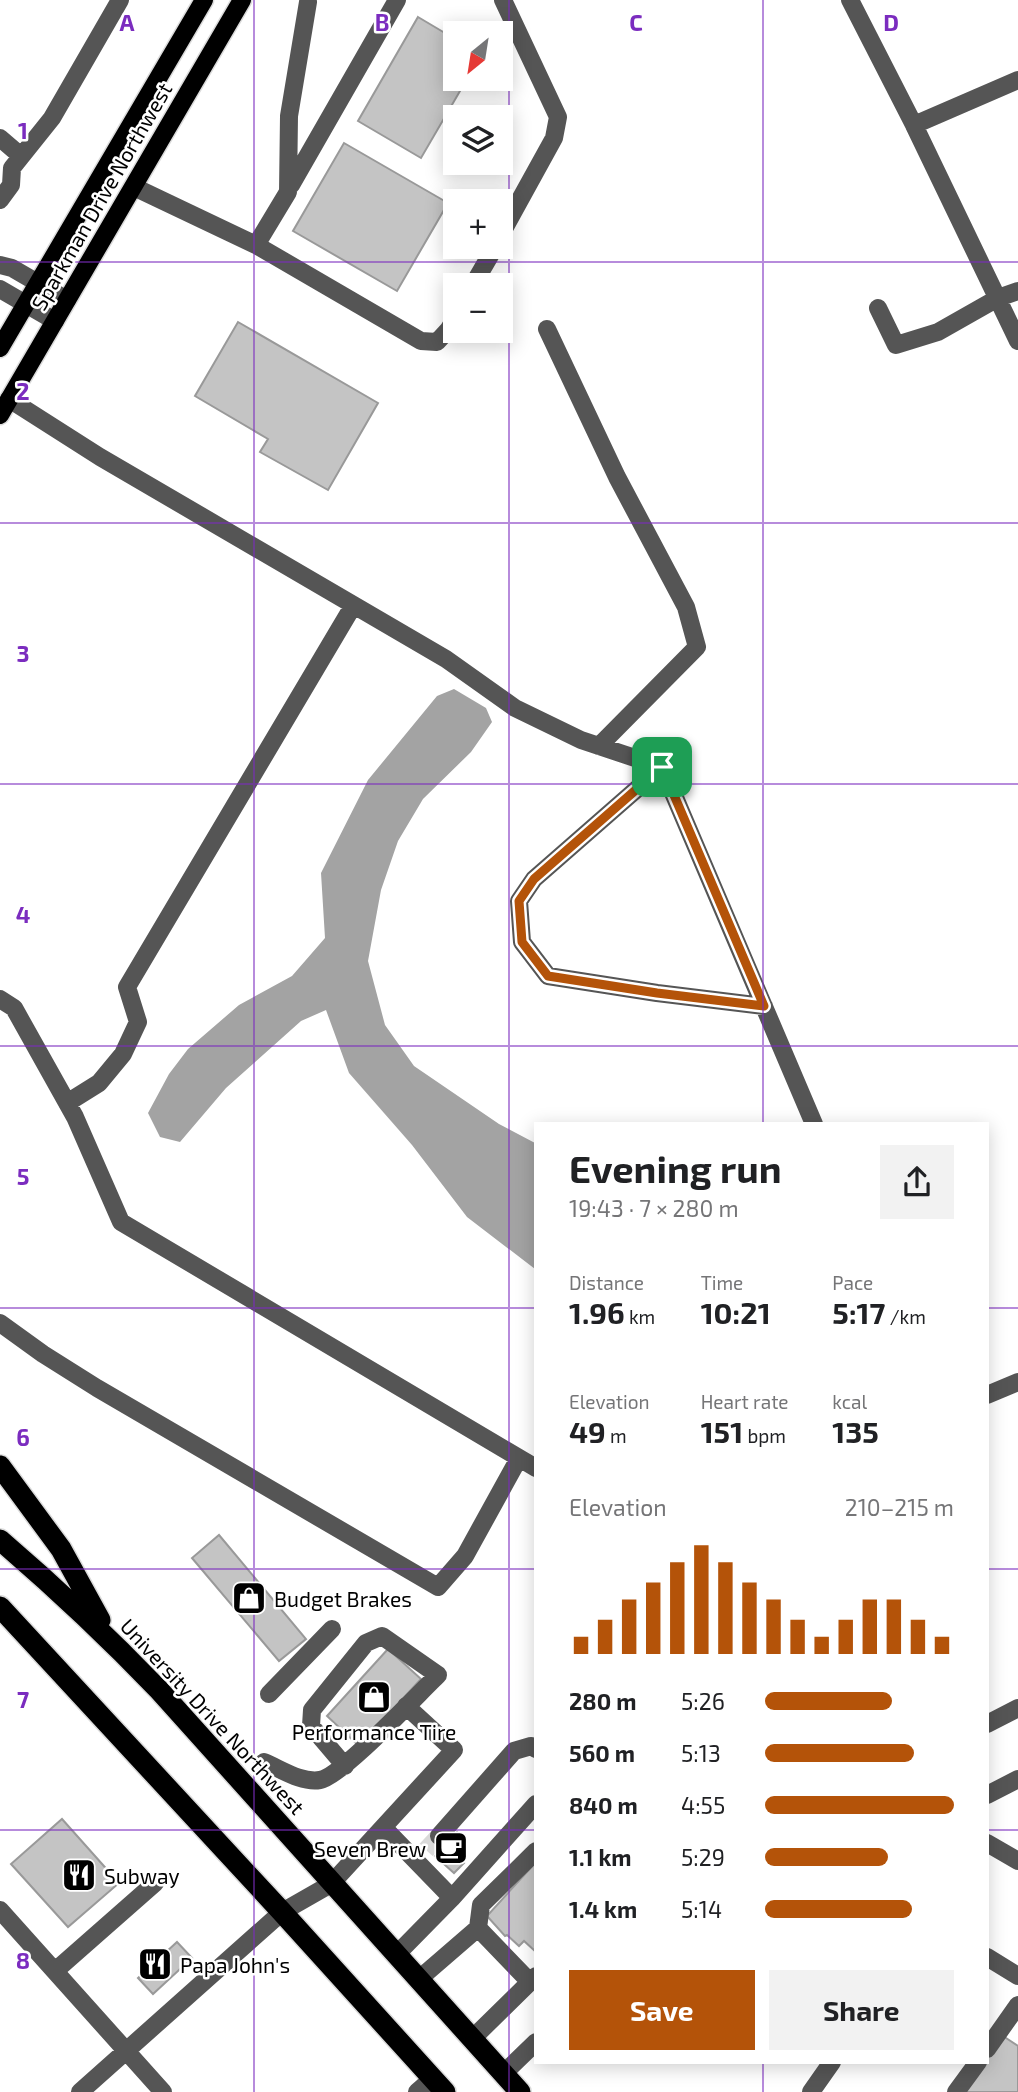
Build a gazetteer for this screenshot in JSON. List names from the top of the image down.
{
  "streets": {
    "highway": ["University Drive Northwest"],
    "main road": ["Sparkman Drive Northwest"]
  },
  "places": {
    "shop": ["Budget Brakes", "Performance Tire"],
    "cafe": ["Seven Brew"],
    "restaurant": ["Subway", "Papa John's"]
  },
  "north": "bottom left",
  "page": {
    "map_buttons": ["+", "−"],
    "heading": ["Evening run", "19:43 · 7 × 280 m"],
    "stats": [
      ["Distance", "1.96 km"],
      ["Time", "10:21"],
      ["Pace", "5:17 /km"],
      ["Elevation", "49 m"],
      ["Heart rate", "151 bpm"],
      ["kcal", "135"]
    ],
    "chart": ["Elevation", "210–215 m"],
    "list": [
      {
        "name": "280 m",
        "note": "5:26"
      },
      {
        "name": "560 m",
        "note": "5:13"
      },
      {
        "name": "840 m",
        "note": "4:55"
      },
      {
        "name": "1.1 km",
        "note": "5:29"
      },
      {
        "name": "1.4 km",
        "note": "5:14"
      }
    ],
    "buttons": ["Save", "Share"]
  },
  "grid": {
    "columns": [
      "A",
      "B",
      "C",
      "D"
    ],
    "rows": [
      "1",
      "2",
      "3",
      "4",
      "5",
      "6",
      "7",
      "8"
    ]
  }
}
